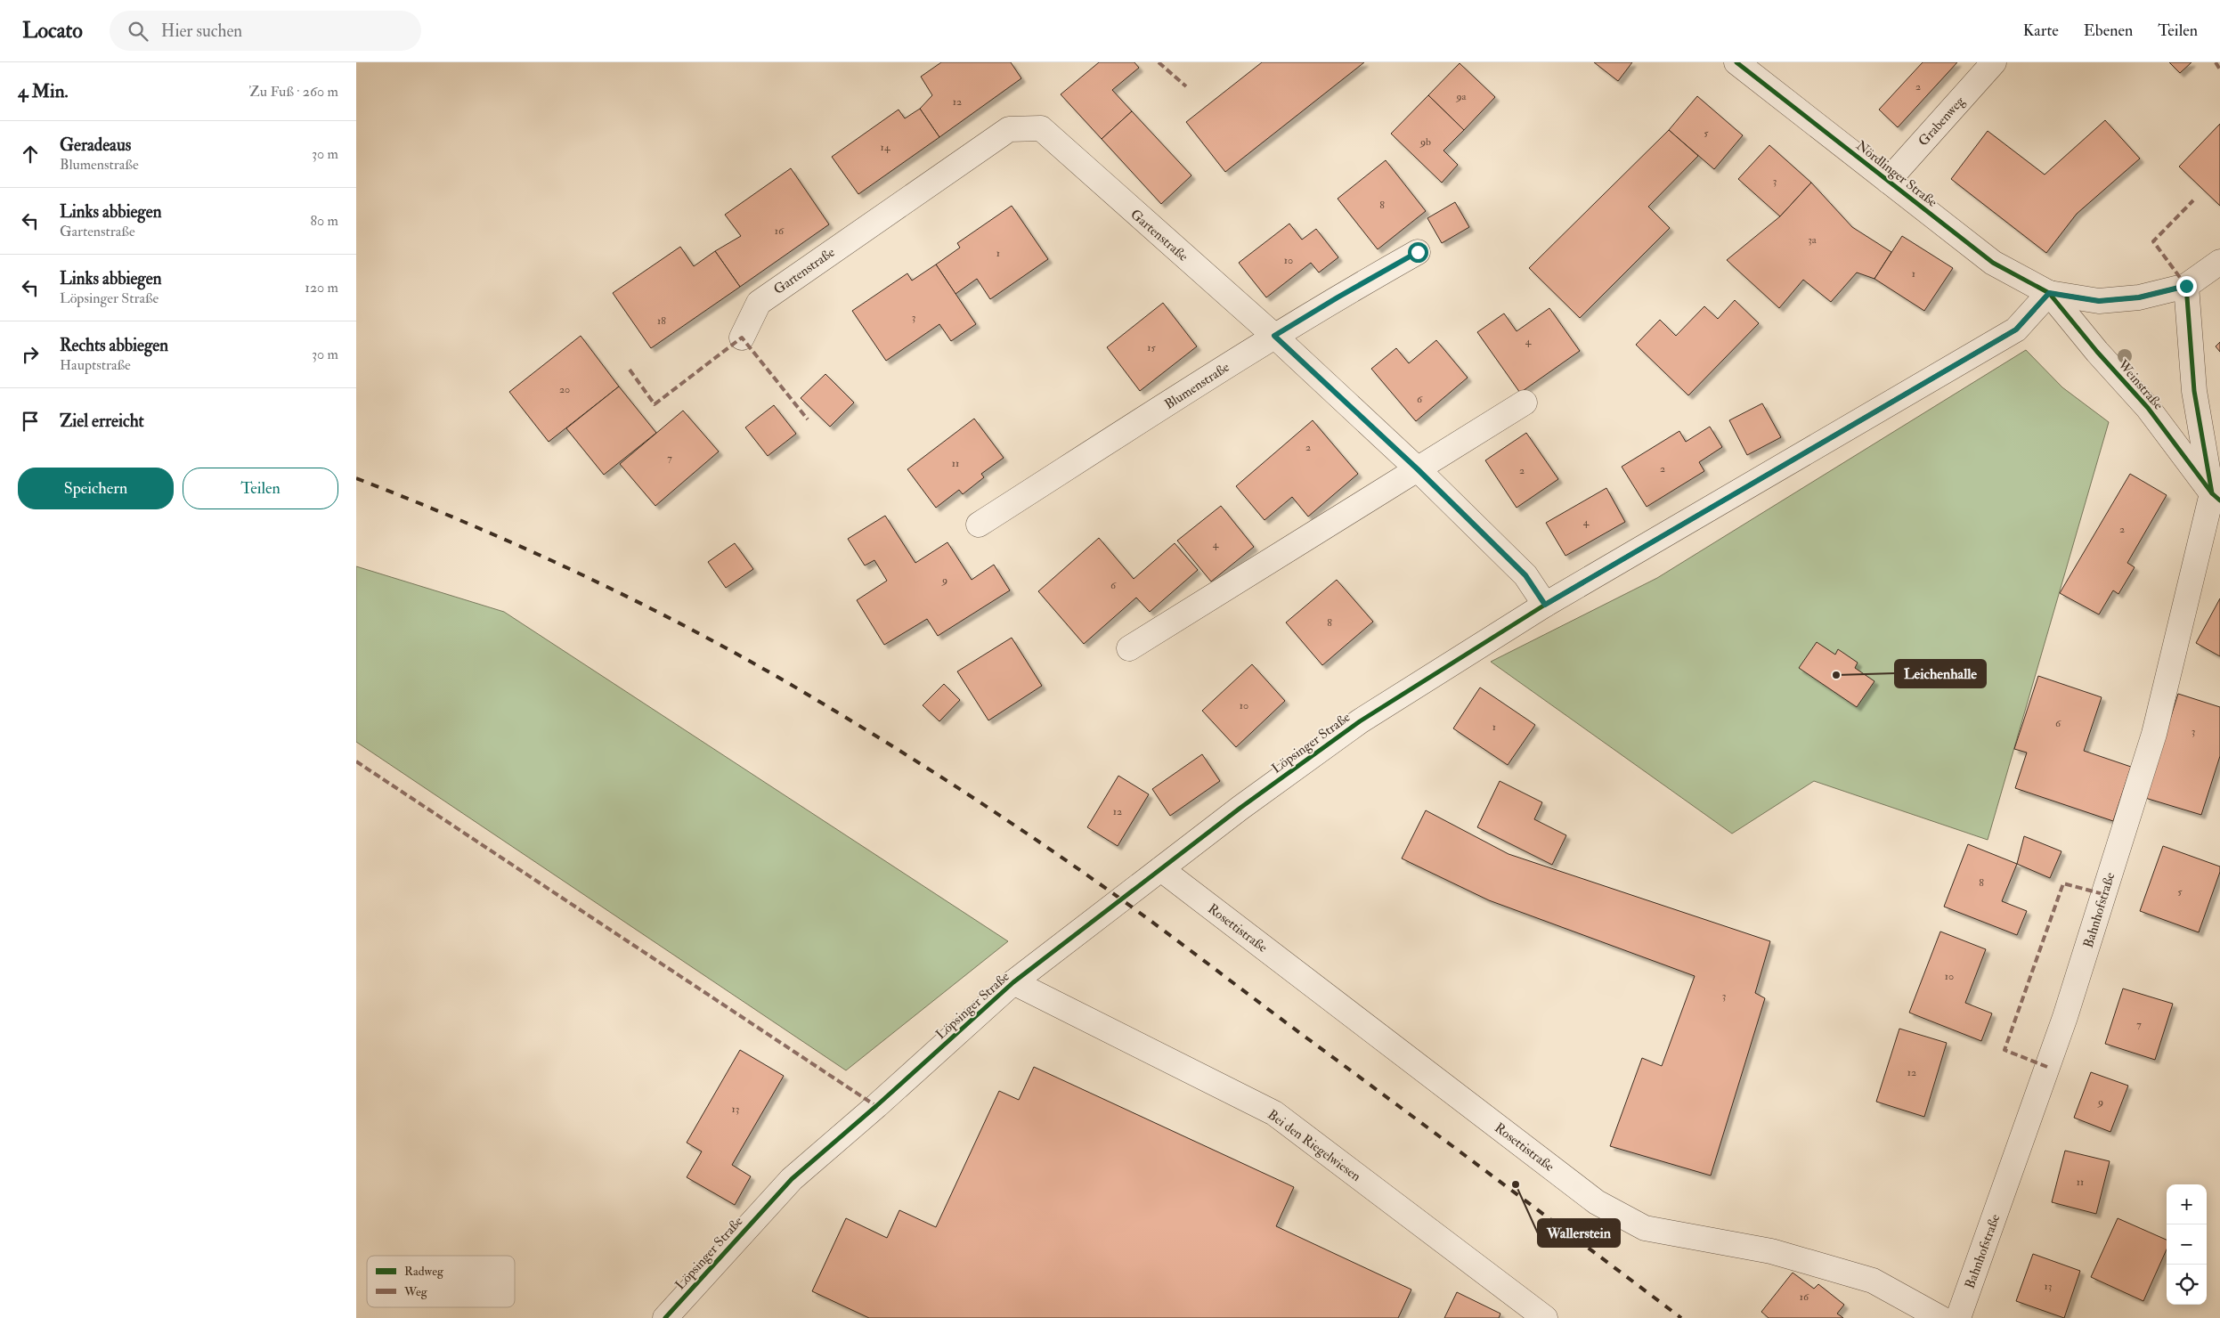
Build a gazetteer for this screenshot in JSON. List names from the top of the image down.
{
  "streets": {
    "street": [
      "Grabenweg",
      "Nördlinger Straße",
      "Gartenstraße",
      "Weinstraße",
      "Blumenstraße",
      "Löpsinger Straße",
      "Bahnhofstraße",
      "Rosettistraße",
      "Bei den Riegelwiesen"
    ]
  },
  "crossings": [
    ["Grabenweg", "Nördlinger Straße"],
    ["Nördlinger Straße", "Weinstraße"],
    ["Nördlinger Straße", "Löpsinger Straße"],
    ["Gartenstraße", "Blumenstraße"],
    ["Gartenstraße", "Löpsinger Straße"],
    ["Weinstraße", "Löpsinger Straße"],
    ["Weinstraße", "Bahnhofstraße"],
    ["Löpsinger Straße", "Rosettistraße"],
    ["Löpsinger Straße", "Bei den Riegelwiesen"]
  ],
  "places": ["Leichenhalle", "Wallerstein"],
  "house_numbers": [
    "2",
    "9a",
    "12",
    "5",
    "9b",
    "14",
    "3",
    "8",
    "16",
    "3a",
    "1",
    "10",
    "1",
    "3",
    "18",
    "4",
    "15",
    "20",
    "6",
    "2",
    "7",
    "11",
    "2",
    "2",
    "4",
    "2",
    "4",
    "9",
    "6",
    "8",
    "10",
    "6",
    "1",
    "3",
    "12",
    "8",
    "5",
    "10",
    "3",
    "7",
    "12",
    "9",
    "13",
    "11",
    "13",
    "16"
  ],
  "legend": ["Radweg", "Weg"],
  "page": {
    "header": "Locato",
    "search": "Hier suchen",
    "nav": ["Karte", "Ebenen", "Teilen"],
    "heading": ["4 Min.", "Zu Fuß · 260 m"],
    "list": [
      ["Geradeaus", "Blumenstraße", "30 m"],
      ["Links abbiegen", "Gartenstraße", "80 m"],
      ["Links abbiegen", "Löpsinger Straße", "120 m"],
      ["Rechts abbiegen", "Hauptstraße", "30 m"],
      "Ziel erreicht"
    ],
    "buttons": ["Speichern", "Teilen"],
    "map_buttons": ["+", "−"]
  }
}
